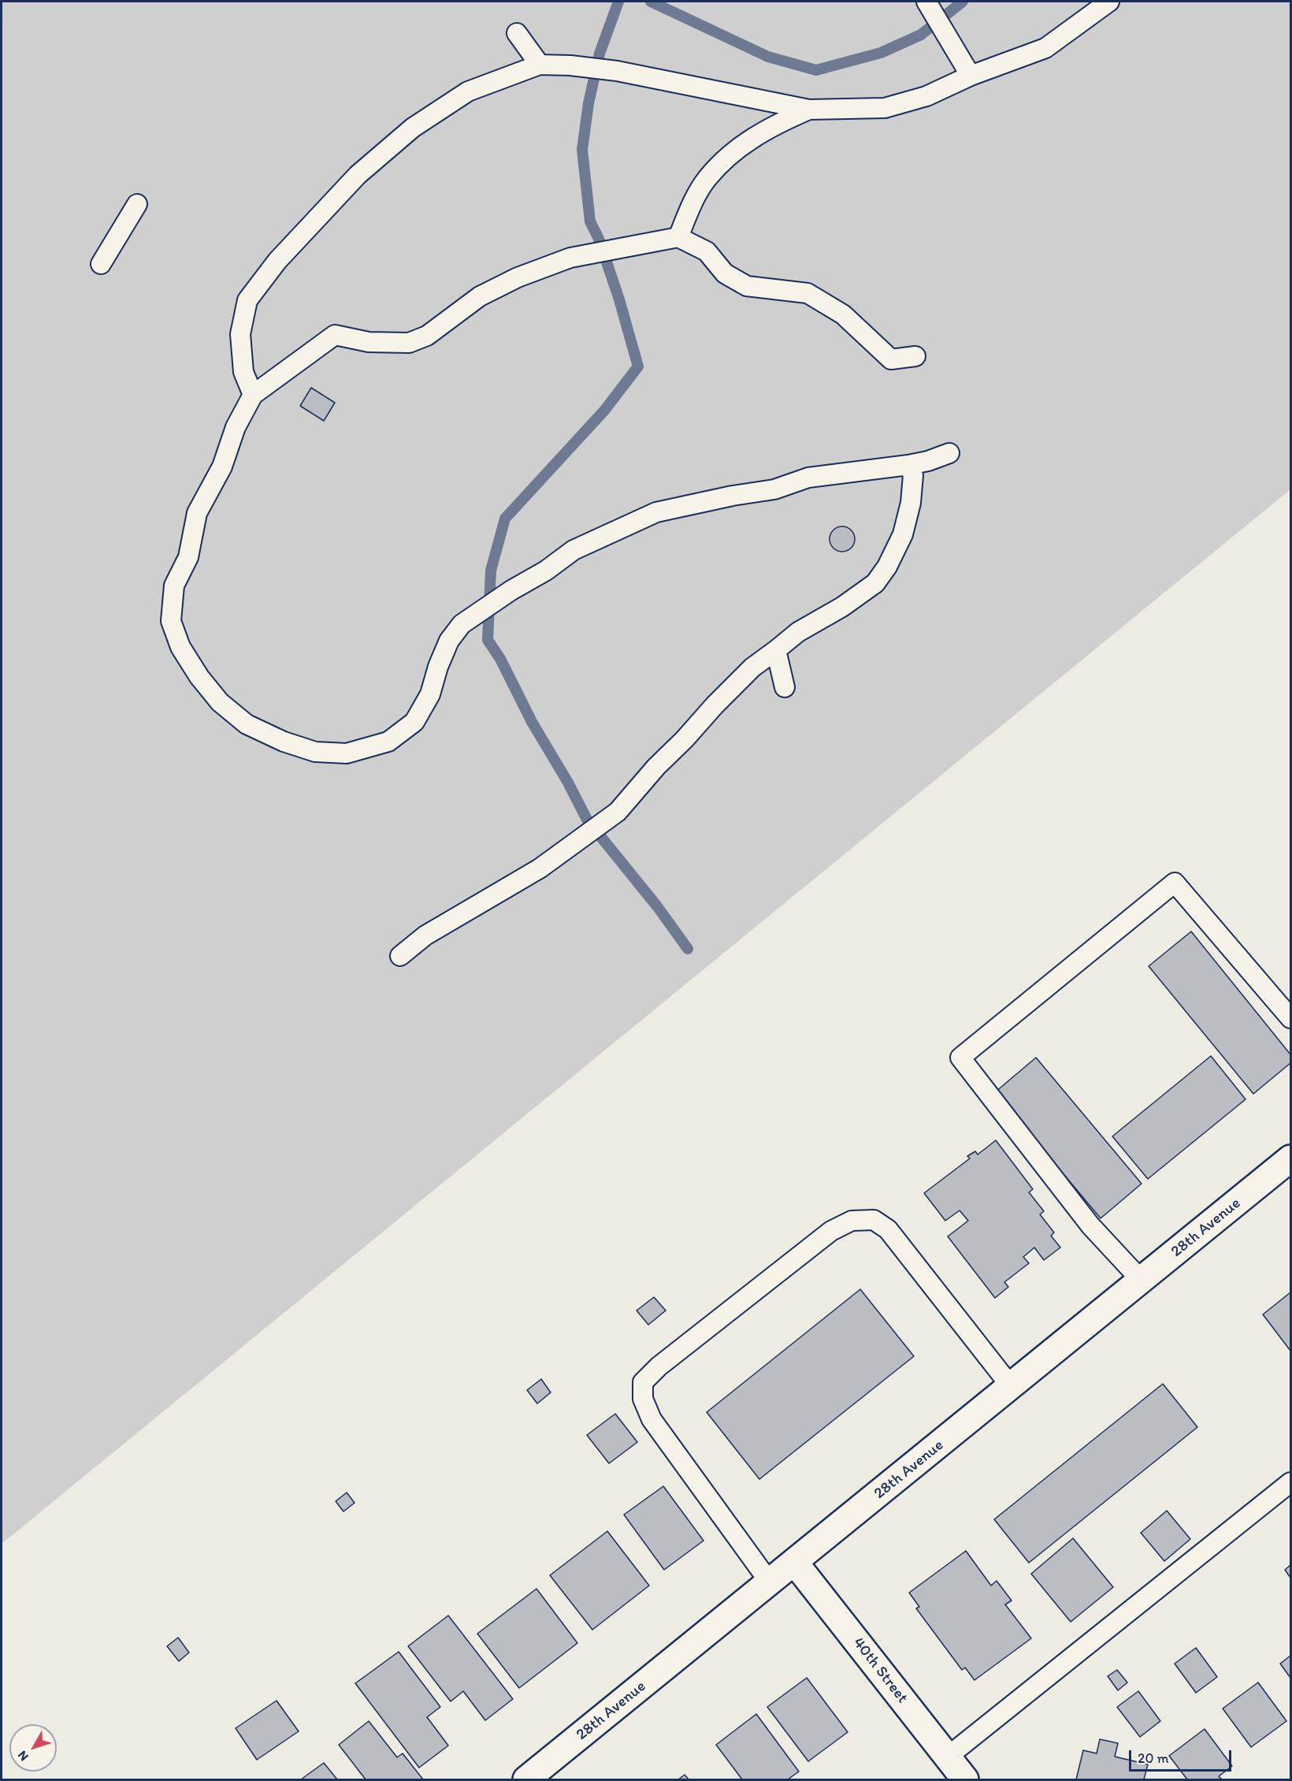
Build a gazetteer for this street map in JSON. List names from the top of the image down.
{
  "streets": {
    "street": ["28th Avenue", "40th Street"]
  },
  "crossings": [
    ["28th Avenue", "40th Street"]
  ],
  "scale_bar": "20 m",
  "north": "bottom left"
}
